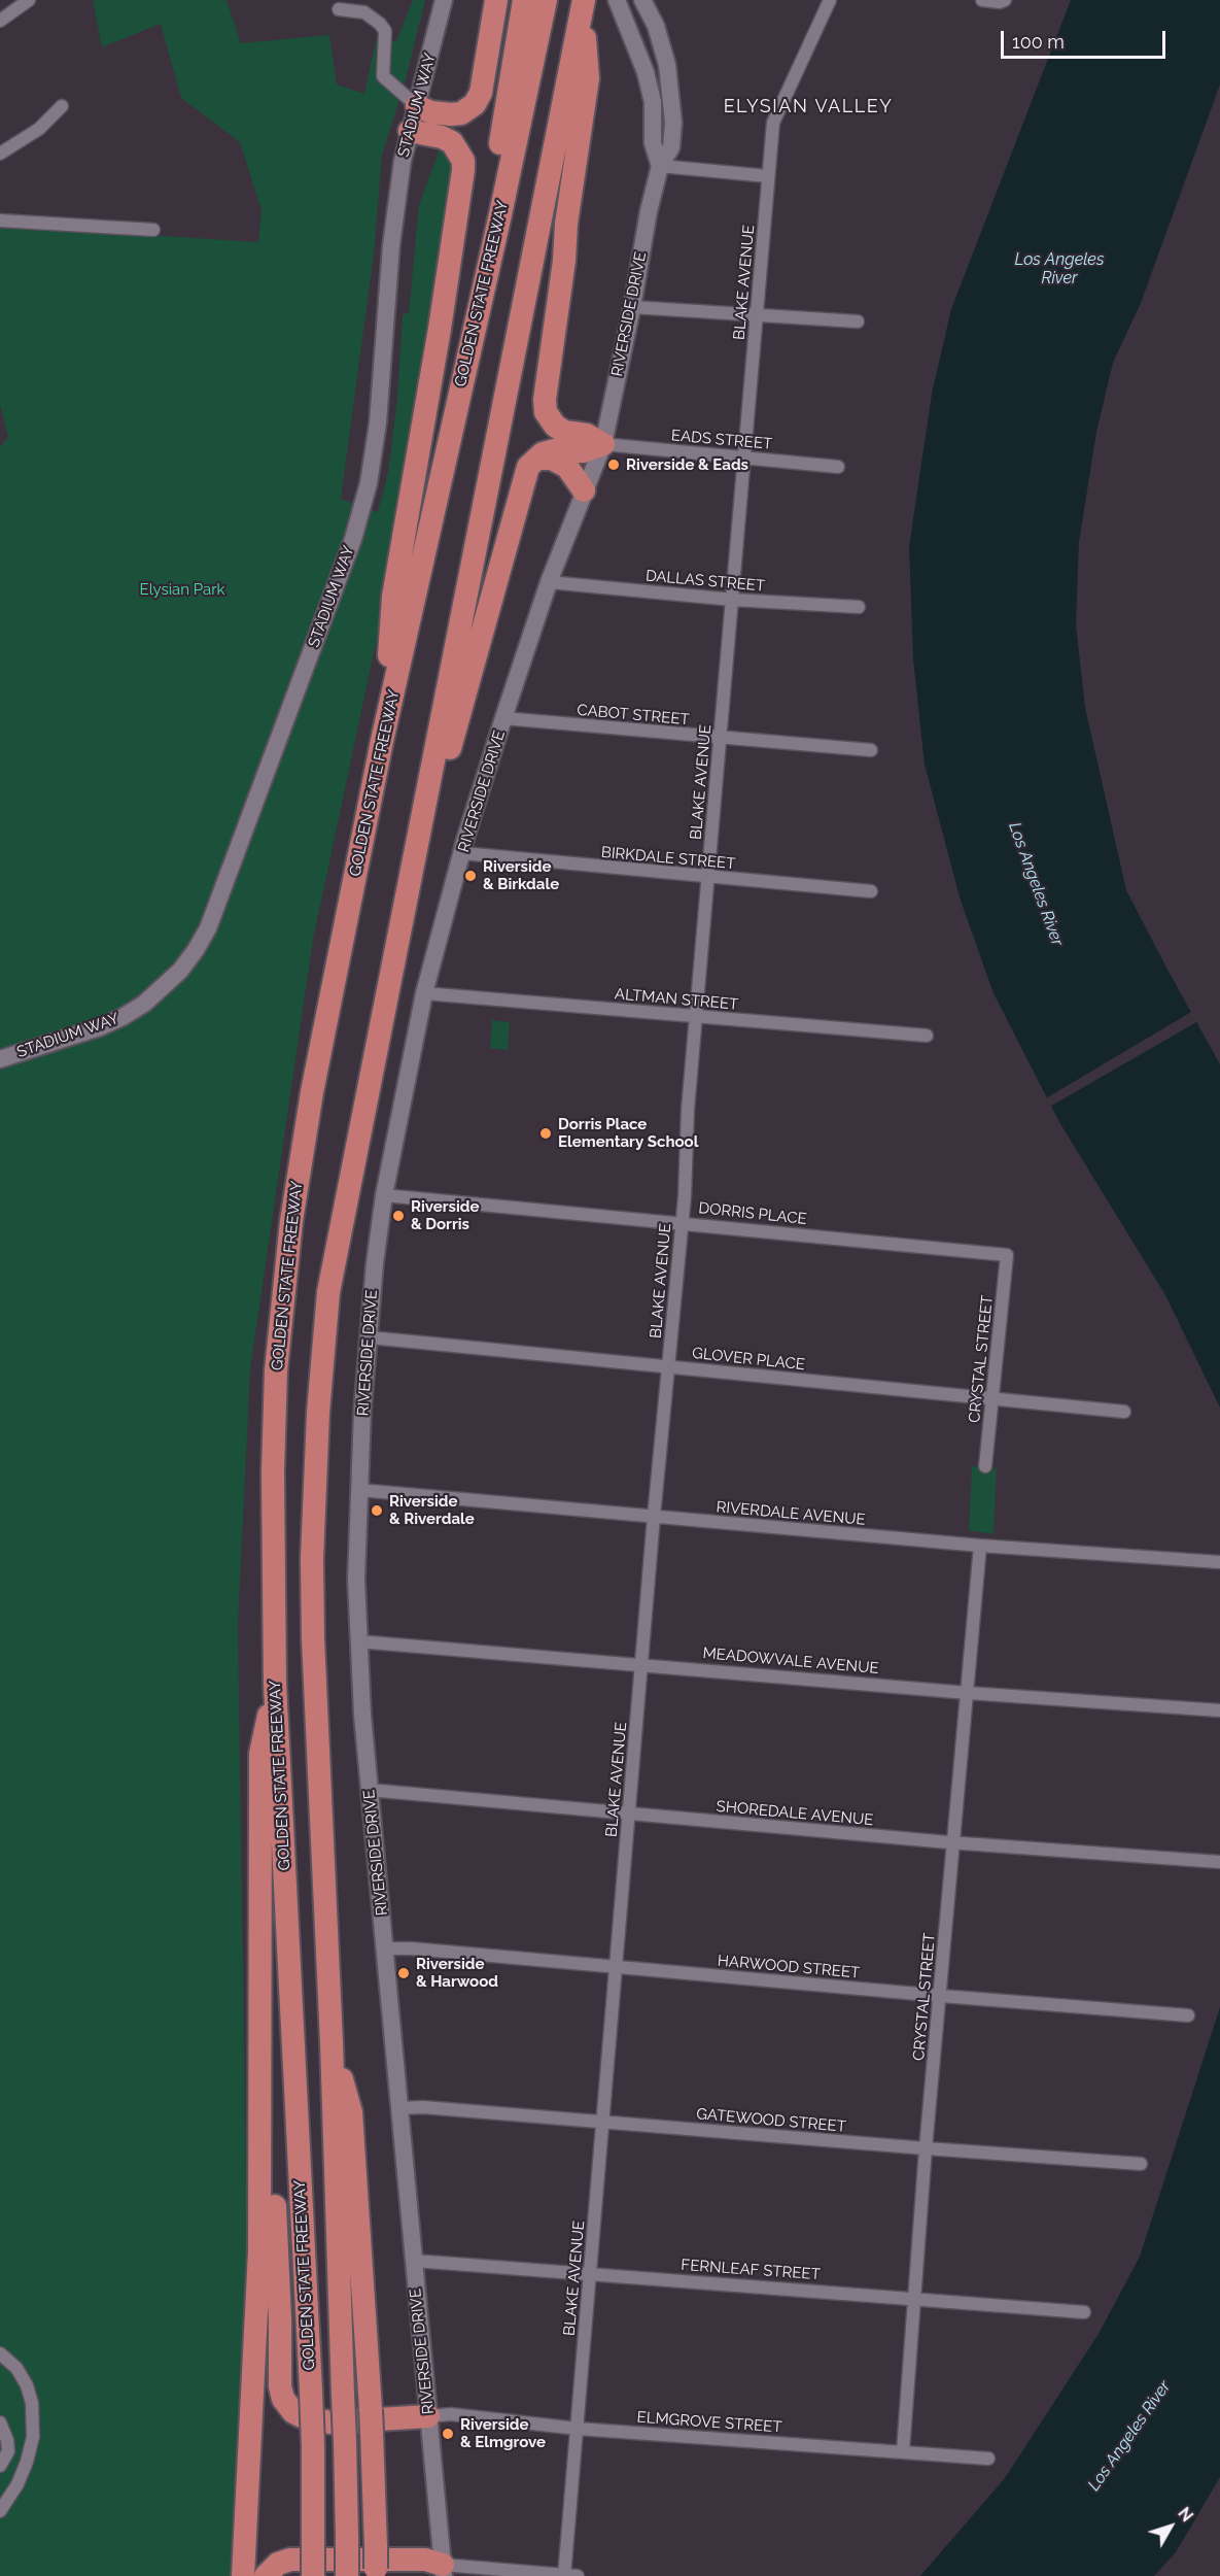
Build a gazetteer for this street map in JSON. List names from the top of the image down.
{
  "streets": {
    "highway": ["GOLDEN STATE FREEWAY"],
    "main road": ["STADIUM WAY", "RIVERSIDE DRIVE"],
    "street": [
      "BLAKE AVENUE",
      "EADS STREET",
      "DALLAS STREET",
      "CABOT STREET",
      "BIRKDALE STREET",
      "ALTMAN STREET",
      "DORRIS PLACE",
      "GLOVER PLACE",
      "CRYSTAL STREET",
      "RIVERDALE AVENUE",
      "MEADOWVALE AVENUE",
      "SHOREDALE AVENUE",
      "HARWOOD STREET",
      "GATEWOOD STREET",
      "FERNLEAF STREET",
      "ELMGROVE STREET"
    ]
  },
  "crossings": [
    ["BLAKE AVENUE", "EADS STREET"],
    ["BLAKE AVENUE", "DALLAS STREET"],
    ["BLAKE AVENUE", "CABOT STREET"],
    ["BLAKE AVENUE", "BIRKDALE STREET"],
    ["BLAKE AVENUE", "ALTMAN STREET"],
    ["BLAKE AVENUE", "DORRIS PLACE"],
    ["BLAKE AVENUE", "GLOVER PLACE"],
    ["BLAKE AVENUE", "RIVERDALE AVENUE"],
    ["BLAKE AVENUE", "MEADOWVALE AVENUE"],
    ["BLAKE AVENUE", "SHOREDALE AVENUE"],
    ["BLAKE AVENUE", "HARWOOD STREET"],
    ["BLAKE AVENUE", "GATEWOOD STREET"],
    ["BLAKE AVENUE", "FERNLEAF STREET"],
    ["BLAKE AVENUE", "ELMGROVE STREET"],
    ["RIVERSIDE DRIVE", "EADS STREET"],
    ["RIVERSIDE DRIVE", "DALLAS STREET"],
    ["RIVERSIDE DRIVE", "CABOT STREET"],
    ["RIVERSIDE DRIVE", "BIRKDALE STREET"],
    ["RIVERSIDE DRIVE", "ALTMAN STREET"],
    ["RIVERSIDE DRIVE", "DORRIS PLACE"],
    ["RIVERSIDE DRIVE", "GLOVER PLACE"],
    ["RIVERSIDE DRIVE", "RIVERDALE AVENUE"],
    ["RIVERSIDE DRIVE", "MEADOWVALE AVENUE"],
    ["RIVERSIDE DRIVE", "SHOREDALE AVENUE"],
    ["RIVERSIDE DRIVE", "HARWOOD STREET"],
    ["RIVERSIDE DRIVE", "GATEWOOD STREET"],
    ["RIVERSIDE DRIVE", "FERNLEAF STREET"],
    ["RIVERSIDE DRIVE", "ELMGROVE STREET"],
    ["DORRIS PLACE", "CRYSTAL STREET"],
    ["GLOVER PLACE", "CRYSTAL STREET"],
    ["CRYSTAL STREET", "RIVERDALE AVENUE"],
    ["CRYSTAL STREET", "MEADOWVALE AVENUE"],
    ["CRYSTAL STREET", "SHOREDALE AVENUE"],
    ["CRYSTAL STREET", "HARWOOD STREET"],
    ["CRYSTAL STREET", "GATEWOOD STREET"],
    ["CRYSTAL STREET", "FERNLEAF STREET"],
    ["CRYSTAL STREET", "ELMGROVE STREET"]
  ],
  "districts": ["ELYSIAN VALLEY"],
  "water": ["Los Angeles River"],
  "parks": ["Elysian Park"],
  "places": [
    "Riverside & Eads",
    "Riverside & Birkdale",
    "Dorris Place Elementary School",
    "Riverside & Dorris",
    "Riverside & Riverdale",
    "Riverside & Harwood",
    "Riverside & Elmgrove"
  ],
  "scale_bar": "100 m",
  "north": "top right"
}
